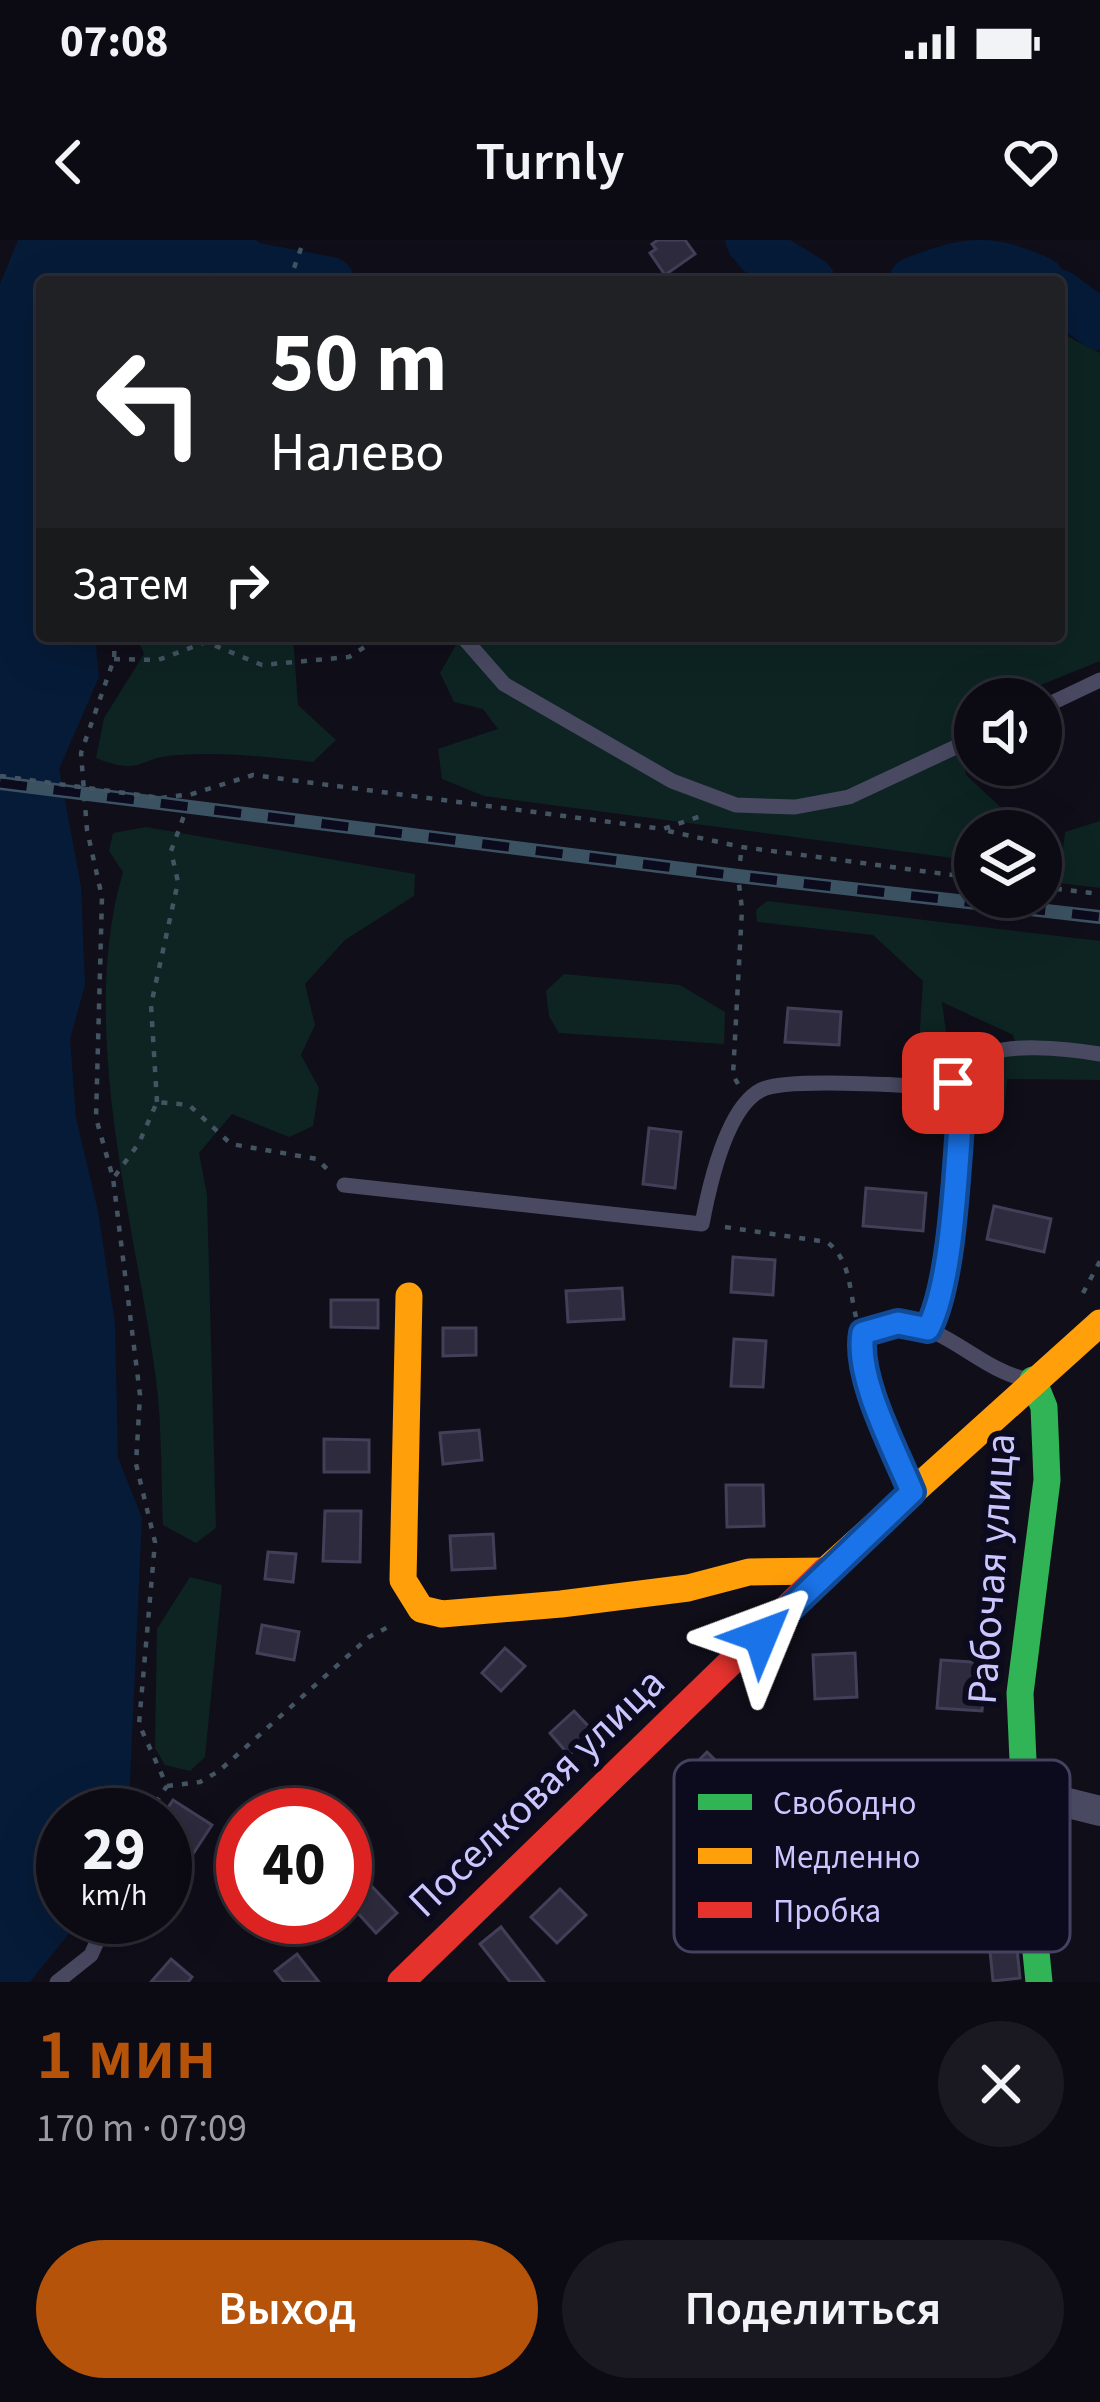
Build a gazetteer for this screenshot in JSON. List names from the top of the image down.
{
  "streets": {
    "street": ["Рабочая улица", "Поселковая улица"]
  },
  "crossings": [
    ["Рабочая улица", "Поселковая улица"]
  ],
  "legend": ["Свободно", "Медленно", "Пробка"],
  "page": {
    "status": "07:08",
    "header": "Turnly",
    "turn": ["50 m", "Налево"],
    "then": "Затем",
    "speed": "29 km/h",
    "limit": "40",
    "heading": ["1 мин", "170 m · 07:09"],
    "buttons": ["Выход", "Поделиться"]
  }
}
